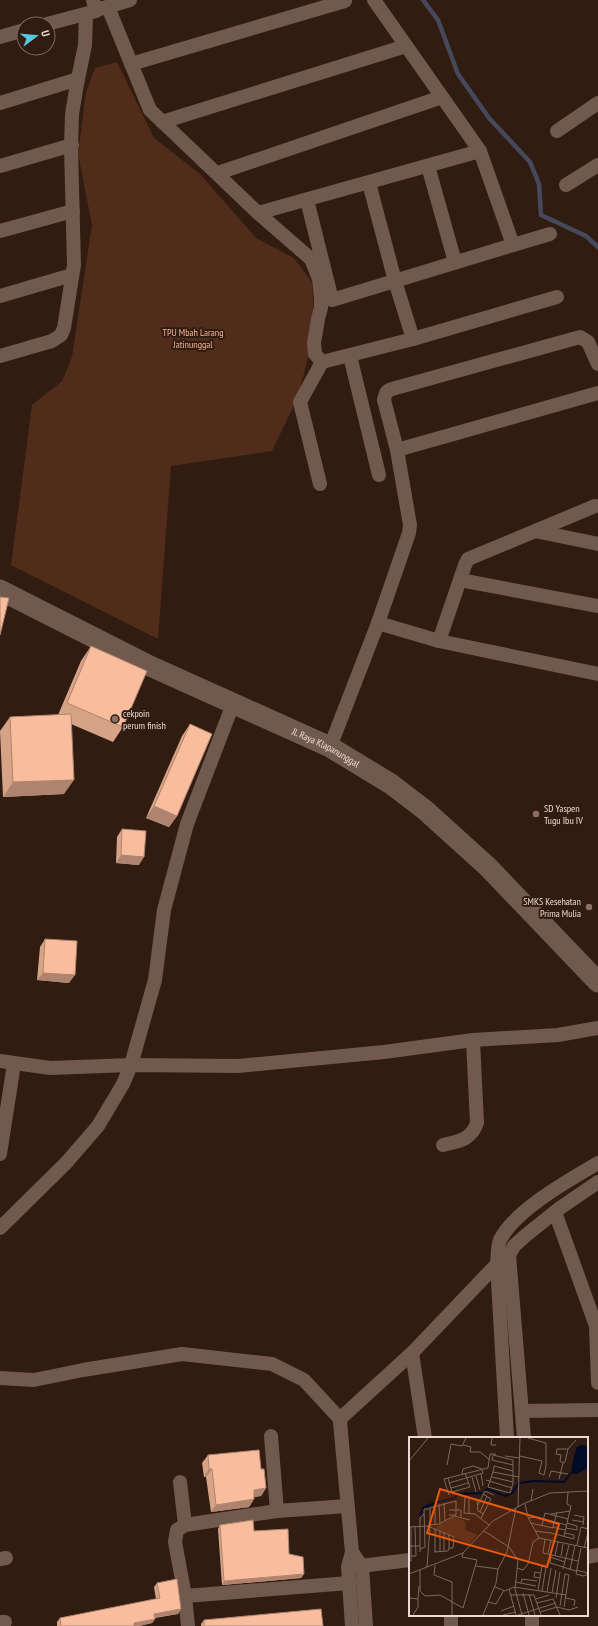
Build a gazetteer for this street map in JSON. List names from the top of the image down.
{
  "streets": {
    "street": ["Jl. Raya Klapanunggal"]
  },
  "parks": ["TPU Mbah Larang Jatinunggal"],
  "places": ["cekpoin perum finish", "SD Yaspen Tugu Ibu IV", "SMKS Kesehatan Prima Mulia"],
  "north": "right"
}
